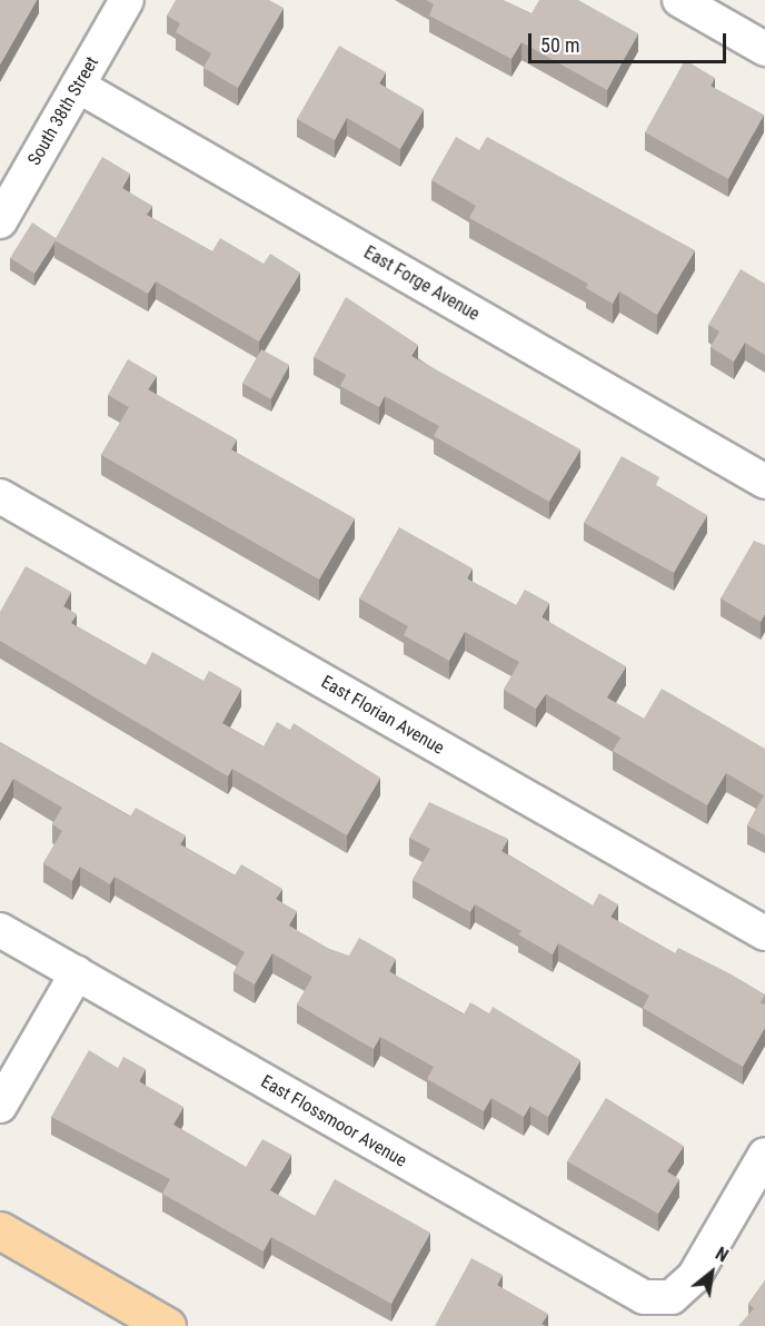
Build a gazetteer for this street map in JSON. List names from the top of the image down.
{
  "streets": {
    "street": [
      "South 38th Street",
      "East Forge Avenue",
      "East Florian Avenue",
      "East Flossmoor Avenue"
    ]
  },
  "crossings": [
    ["South 38th Street", "East Forge Avenue"]
  ],
  "scale_bar": "50 m",
  "north": "top right"
}
